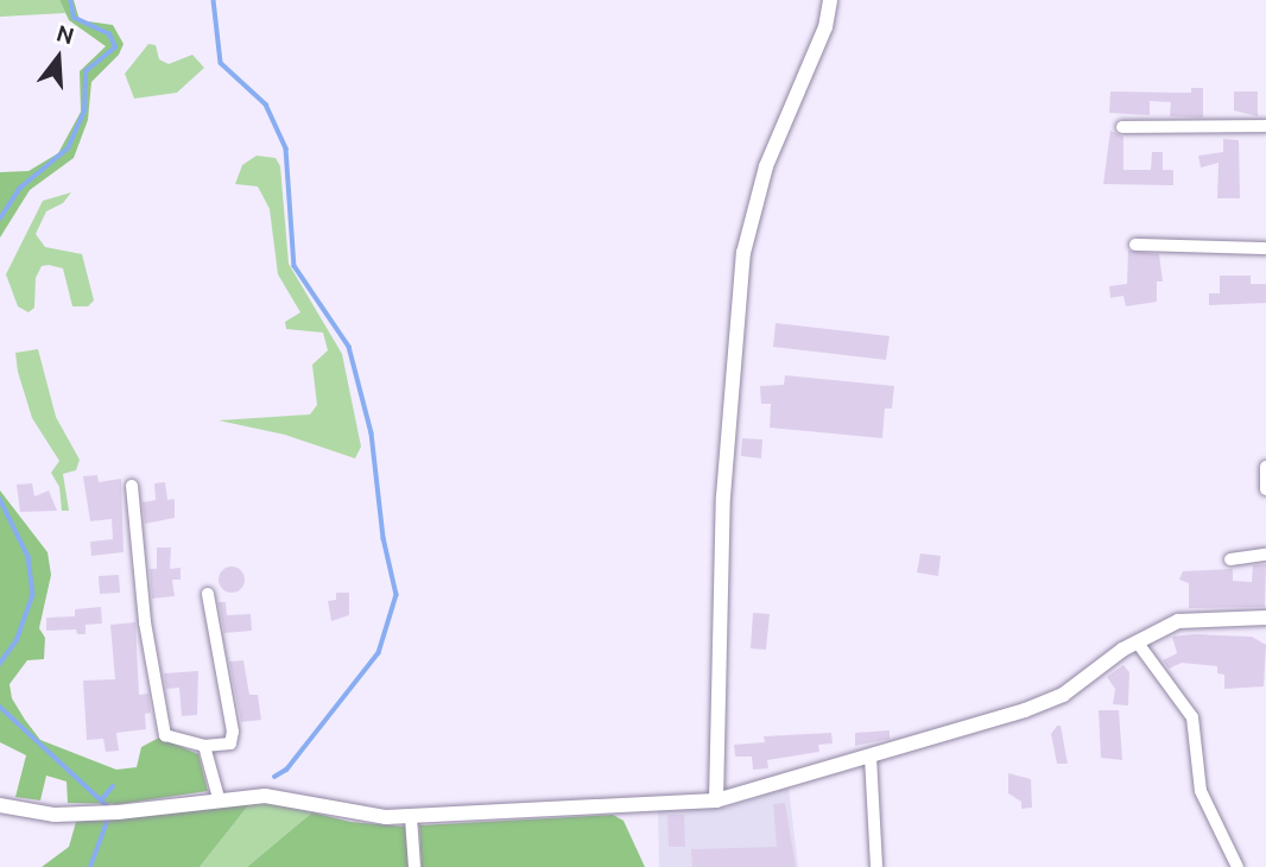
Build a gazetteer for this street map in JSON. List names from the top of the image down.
{
  "north": "top"
}
